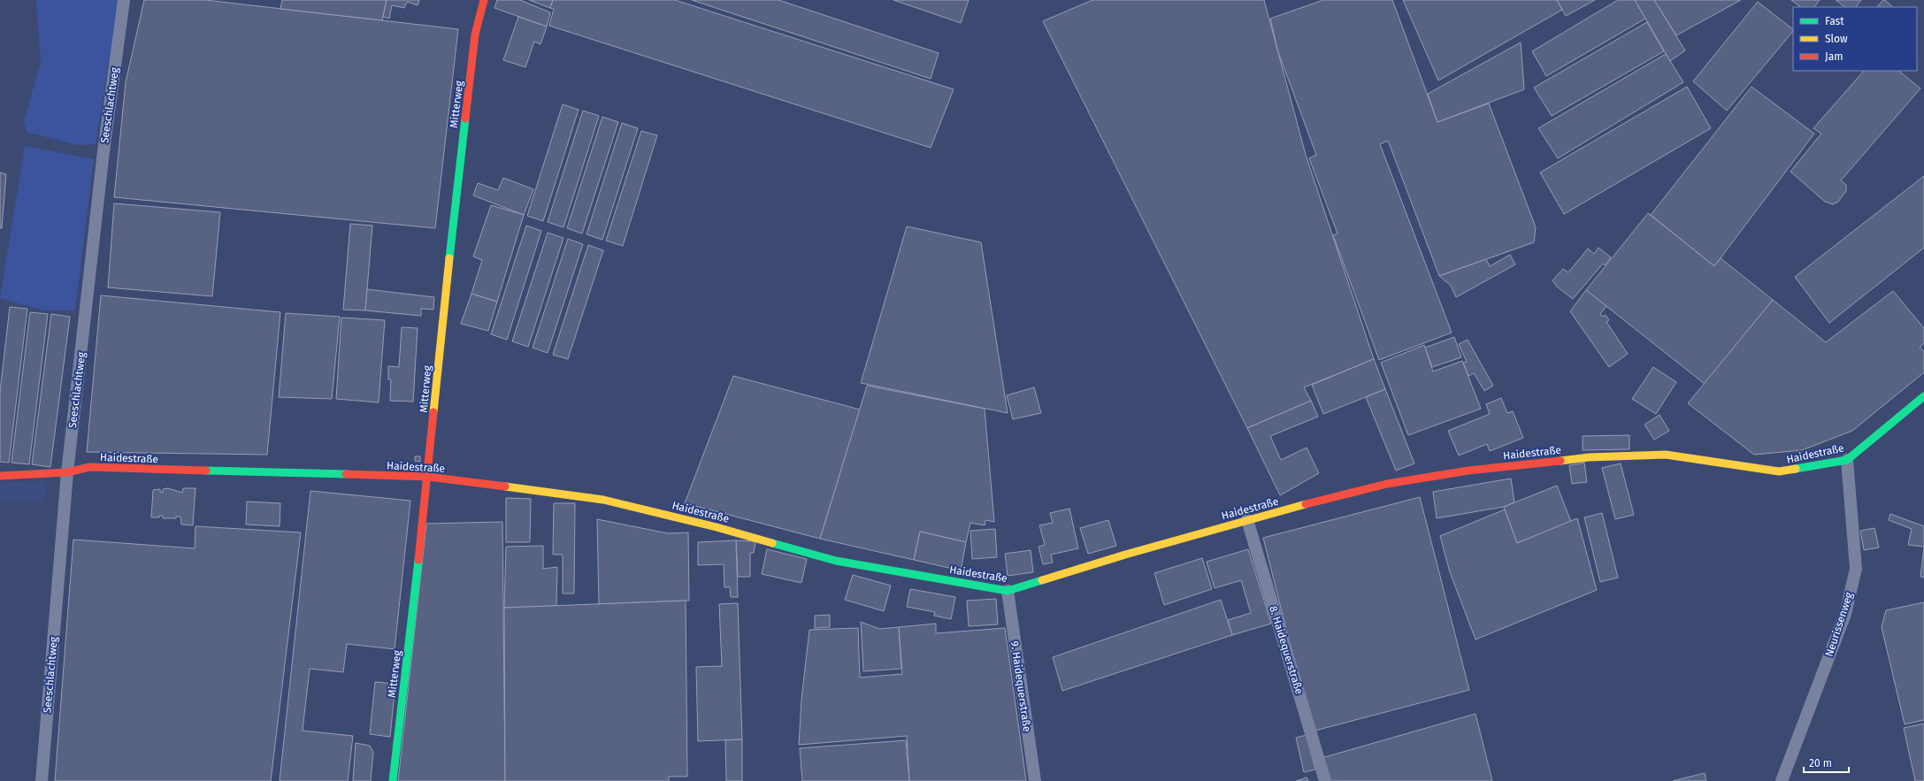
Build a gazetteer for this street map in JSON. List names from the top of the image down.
{
  "streets": {
    "street": [
      "Mitterweg",
      "Seeschlachtweg",
      "Haidestraße",
      "Neurissenweg",
      "8. Haidequerstraße",
      "9. Haidequerstraße"
    ]
  },
  "crossings": [
    ["Mitterweg", "Haidestraße"],
    ["Seeschlachtweg", "Haidestraße"],
    ["Haidestraße", "Neurissenweg"],
    ["Haidestraße", "8. Haidequerstraße"],
    ["Haidestraße", "9. Haidequerstraße"]
  ],
  "legend": ["Fast", "Slow", "Jam"],
  "scale_bar": "20 m"
}
